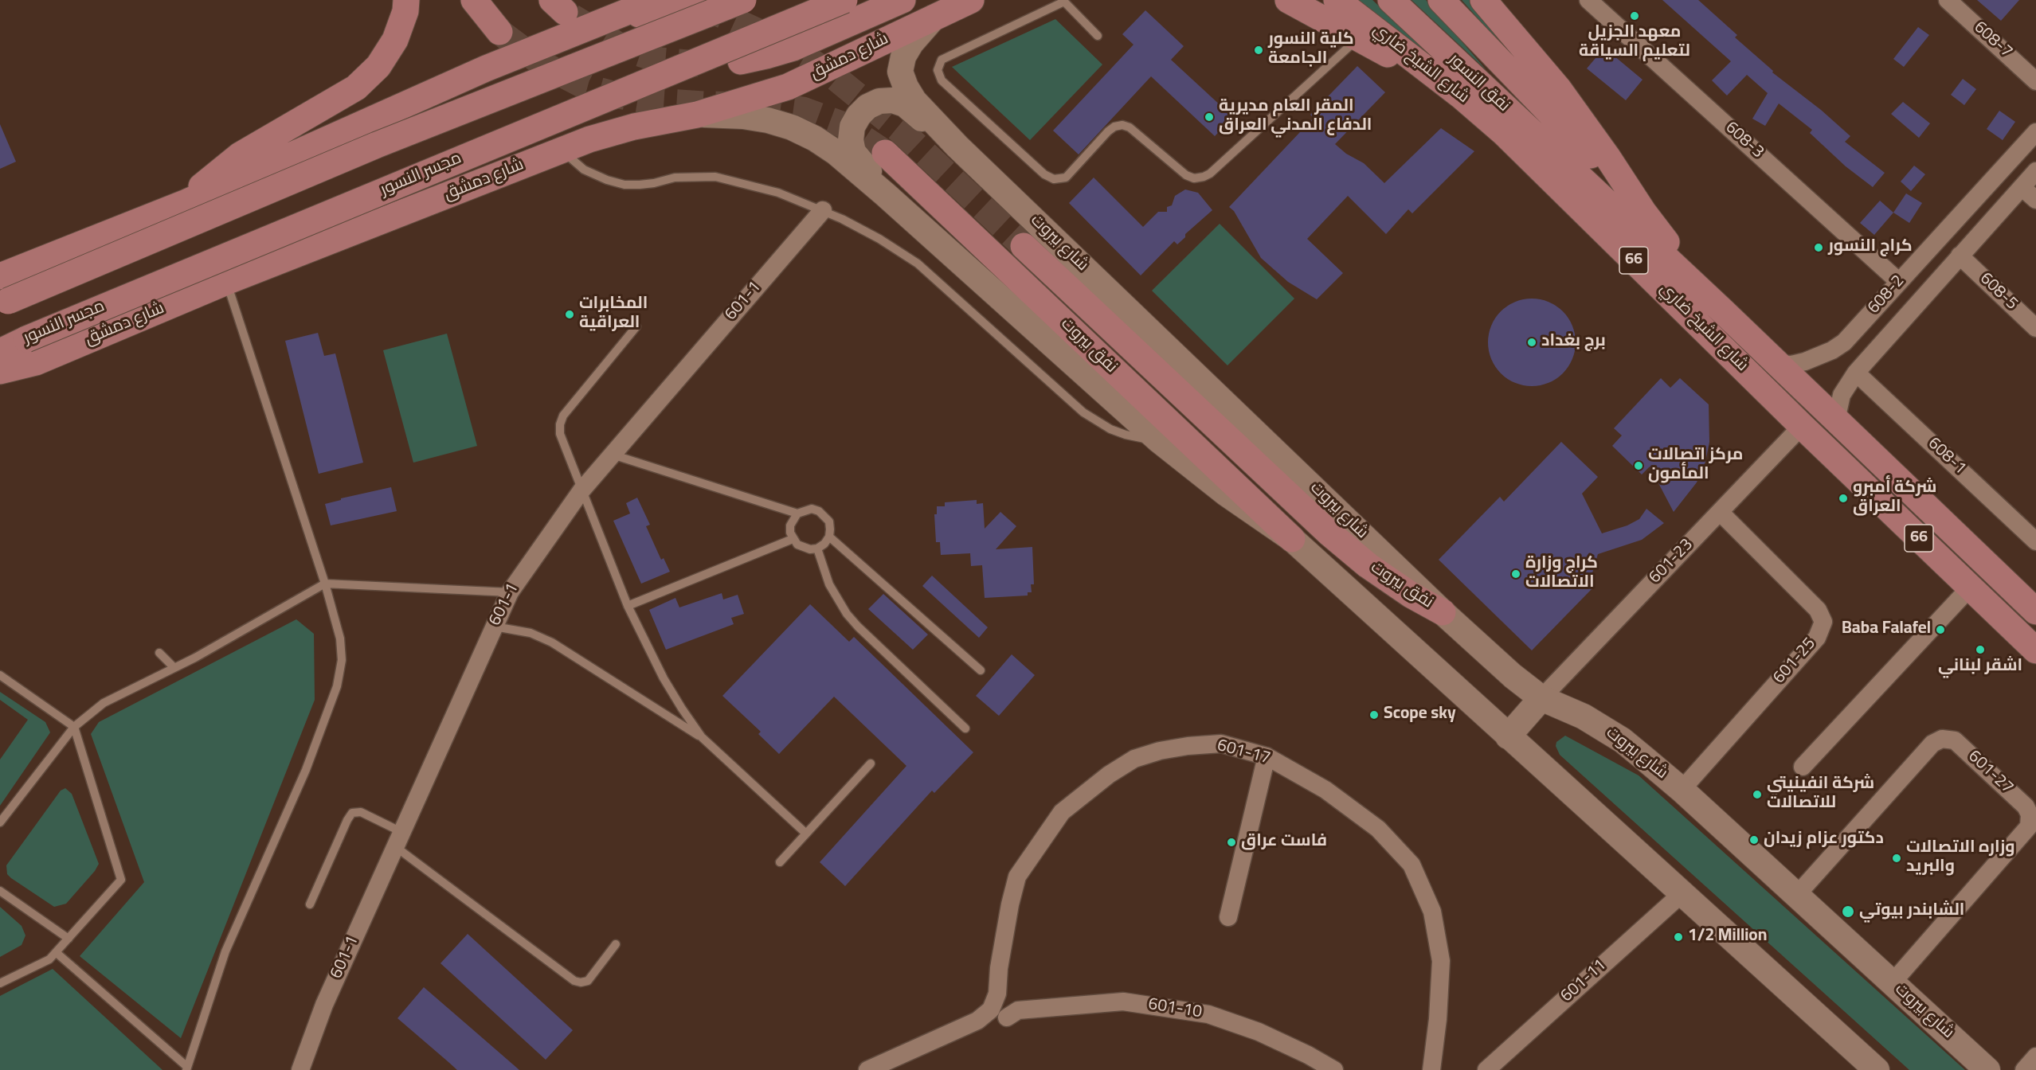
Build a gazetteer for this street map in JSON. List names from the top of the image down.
{
  "streets": {
    "main road": [
      "شارع دمشق",
      "شارع الشيخ ضاري",
      "نفق النسور",
      "مجسر النسور",
      "شارع بيروت",
      "66",
      "نفق بيروت"
    ],
    "street": [
      "608-7",
      "608-3",
      "608-5",
      "608-2",
      "601-1",
      "608-1",
      "601-23",
      "601-25",
      "601-17",
      "601-27",
      "601-11",
      "601-10"
    ]
  },
  "crossings": [
    ["شارع دمشق", "شارع بيروت"],
    ["شارع الشيخ ضاري", "نفق النسور"],
    ["شارع الشيخ ضاري", "608-2"],
    ["شارع الشيخ ضاري", "601-23"],
    ["608-3", "608-2"],
    ["شارع بيروت", "نفق بيروت"],
    ["شارع بيروت", "601-23"],
    ["شارع بيروت", "601-25"],
    ["شارع بيروت", "601-27"],
    ["608-5", "608-2"],
    ["608-2", "608-1"],
    ["601-23", "601-25"],
    ["601-17", "601-10"]
  ],
  "places": [
    "معهد الجزيل لتعليم السياقة",
    "كلية النسور الجامعة",
    "المقر العام مديرية الدفاع المدني العراق",
    "كراج النسور",
    "المخابرات العراقية",
    "برج بغداد",
    "مركز اتصالات المأمون",
    "شركة أمبرو العراق",
    "كراج وزارة الاتصالات",
    "Baba Falafel",
    "اشقر لبناني",
    "Scope sky",
    "شركة انفينيتي للاتصالات",
    "دكتور عزام زيدان",
    "فاست عراق",
    "وزاره الاتصالات والبريد",
    "الشابندر بيوتي",
    "1/2 Million"
  ]
}
